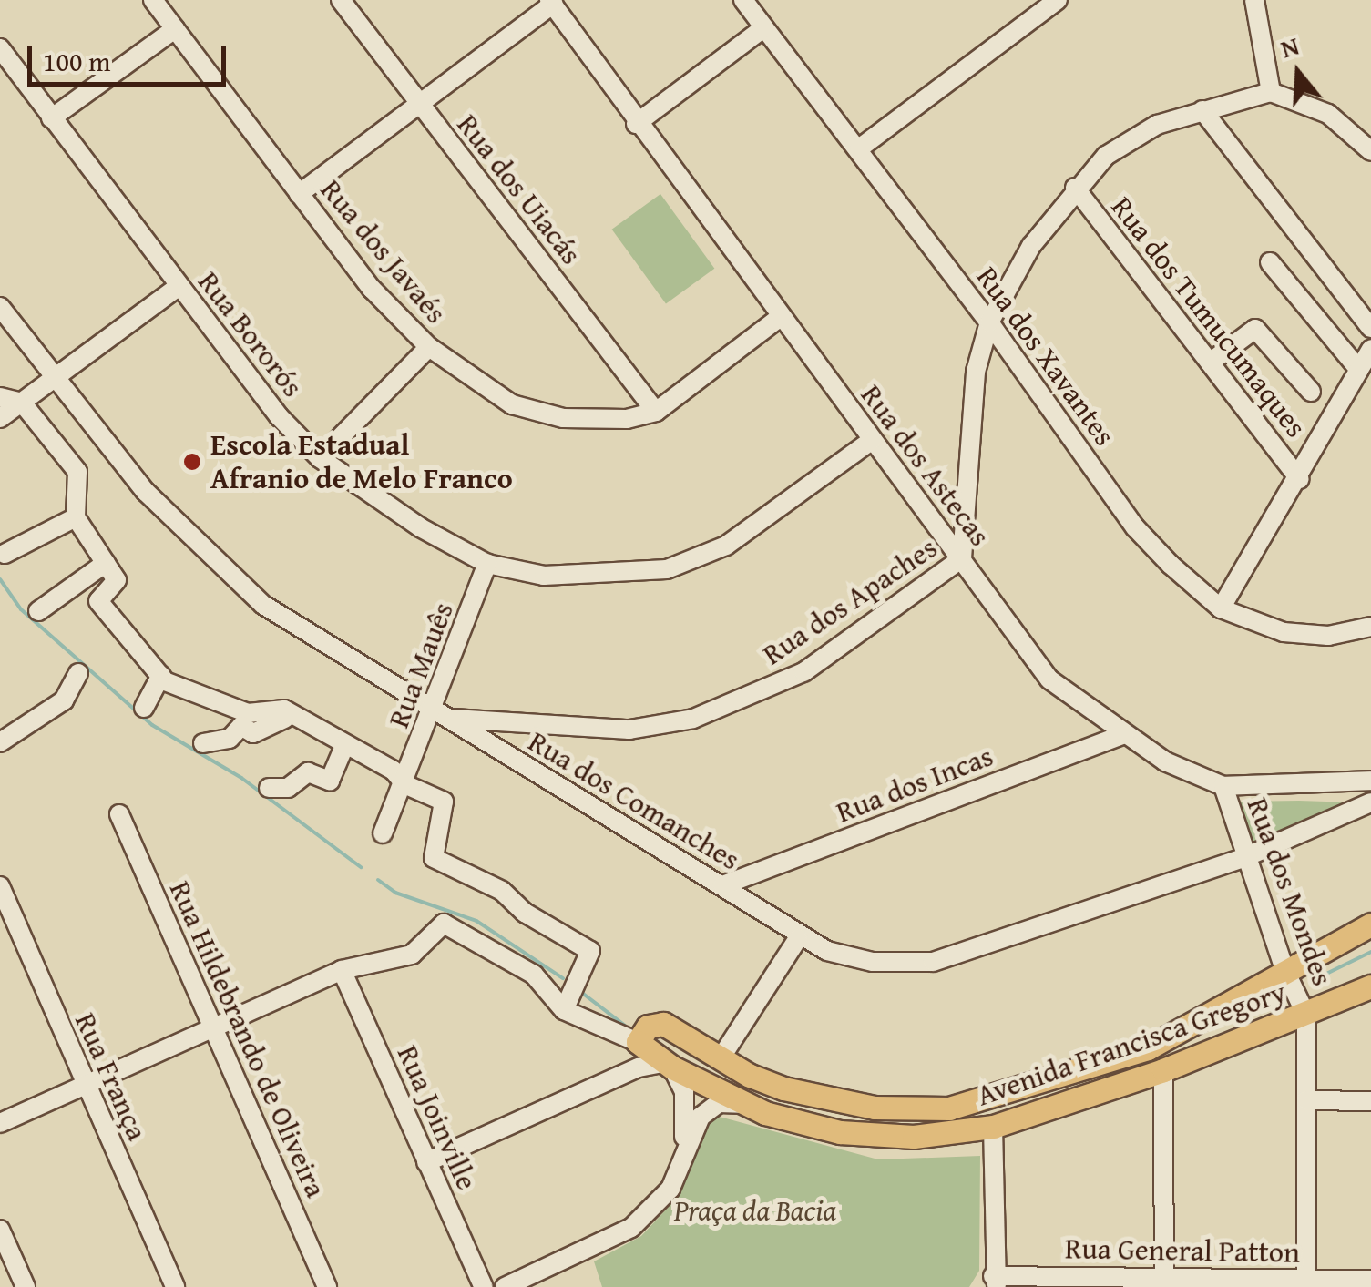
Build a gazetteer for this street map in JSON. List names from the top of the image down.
{
  "streets": {
    "main road": ["Avenida Francisca Gregory"],
    "street": [
      "Rua dos Uiacás",
      "Rua dos Javaés",
      "Rua dos Tumucumaques",
      "Rua Bororós",
      "Rua dos Xavantes",
      "Rua dos Astecas",
      "Rua dos Apaches",
      "Rua Mauês",
      "Rua dos Incas",
      "Rua dos Comanches",
      "Rua dos Mondes",
      "Rua Hildebrando de Oliveira",
      "Rua França",
      "Rua Joinville",
      "Rua General Patton"
    ]
  },
  "crossings": [
    ["Rua dos Uiacás", "Rua dos Javaés"],
    ["Rua dos Javaés", "Rua dos Astecas"],
    ["Rua Bororós", "Rua dos Astecas"],
    ["Rua Bororós", "Rua Mauês"],
    ["Rua dos Astecas", "Rua dos Apaches"],
    ["Rua dos Astecas", "Rua dos Incas"],
    ["Rua dos Astecas", "Rua dos Mondes"],
    ["Rua dos Apaches", "Rua Mauês"],
    ["Rua dos Apaches", "Rua dos Comanches"],
    ["Rua Mauês", "Rua dos Comanches"],
    ["Rua dos Incas", "Rua dos Comanches"],
    ["Rua dos Comanches", "Rua dos Mondes"],
    ["Rua dos Mondes", "Avenida Francisca Gregory"]
  ],
  "parks": ["Praça da Bacia"],
  "places": ["Escola Estadual Afranio de Melo Franco"],
  "scale_bar": "100 m",
  "north": "top"
}
